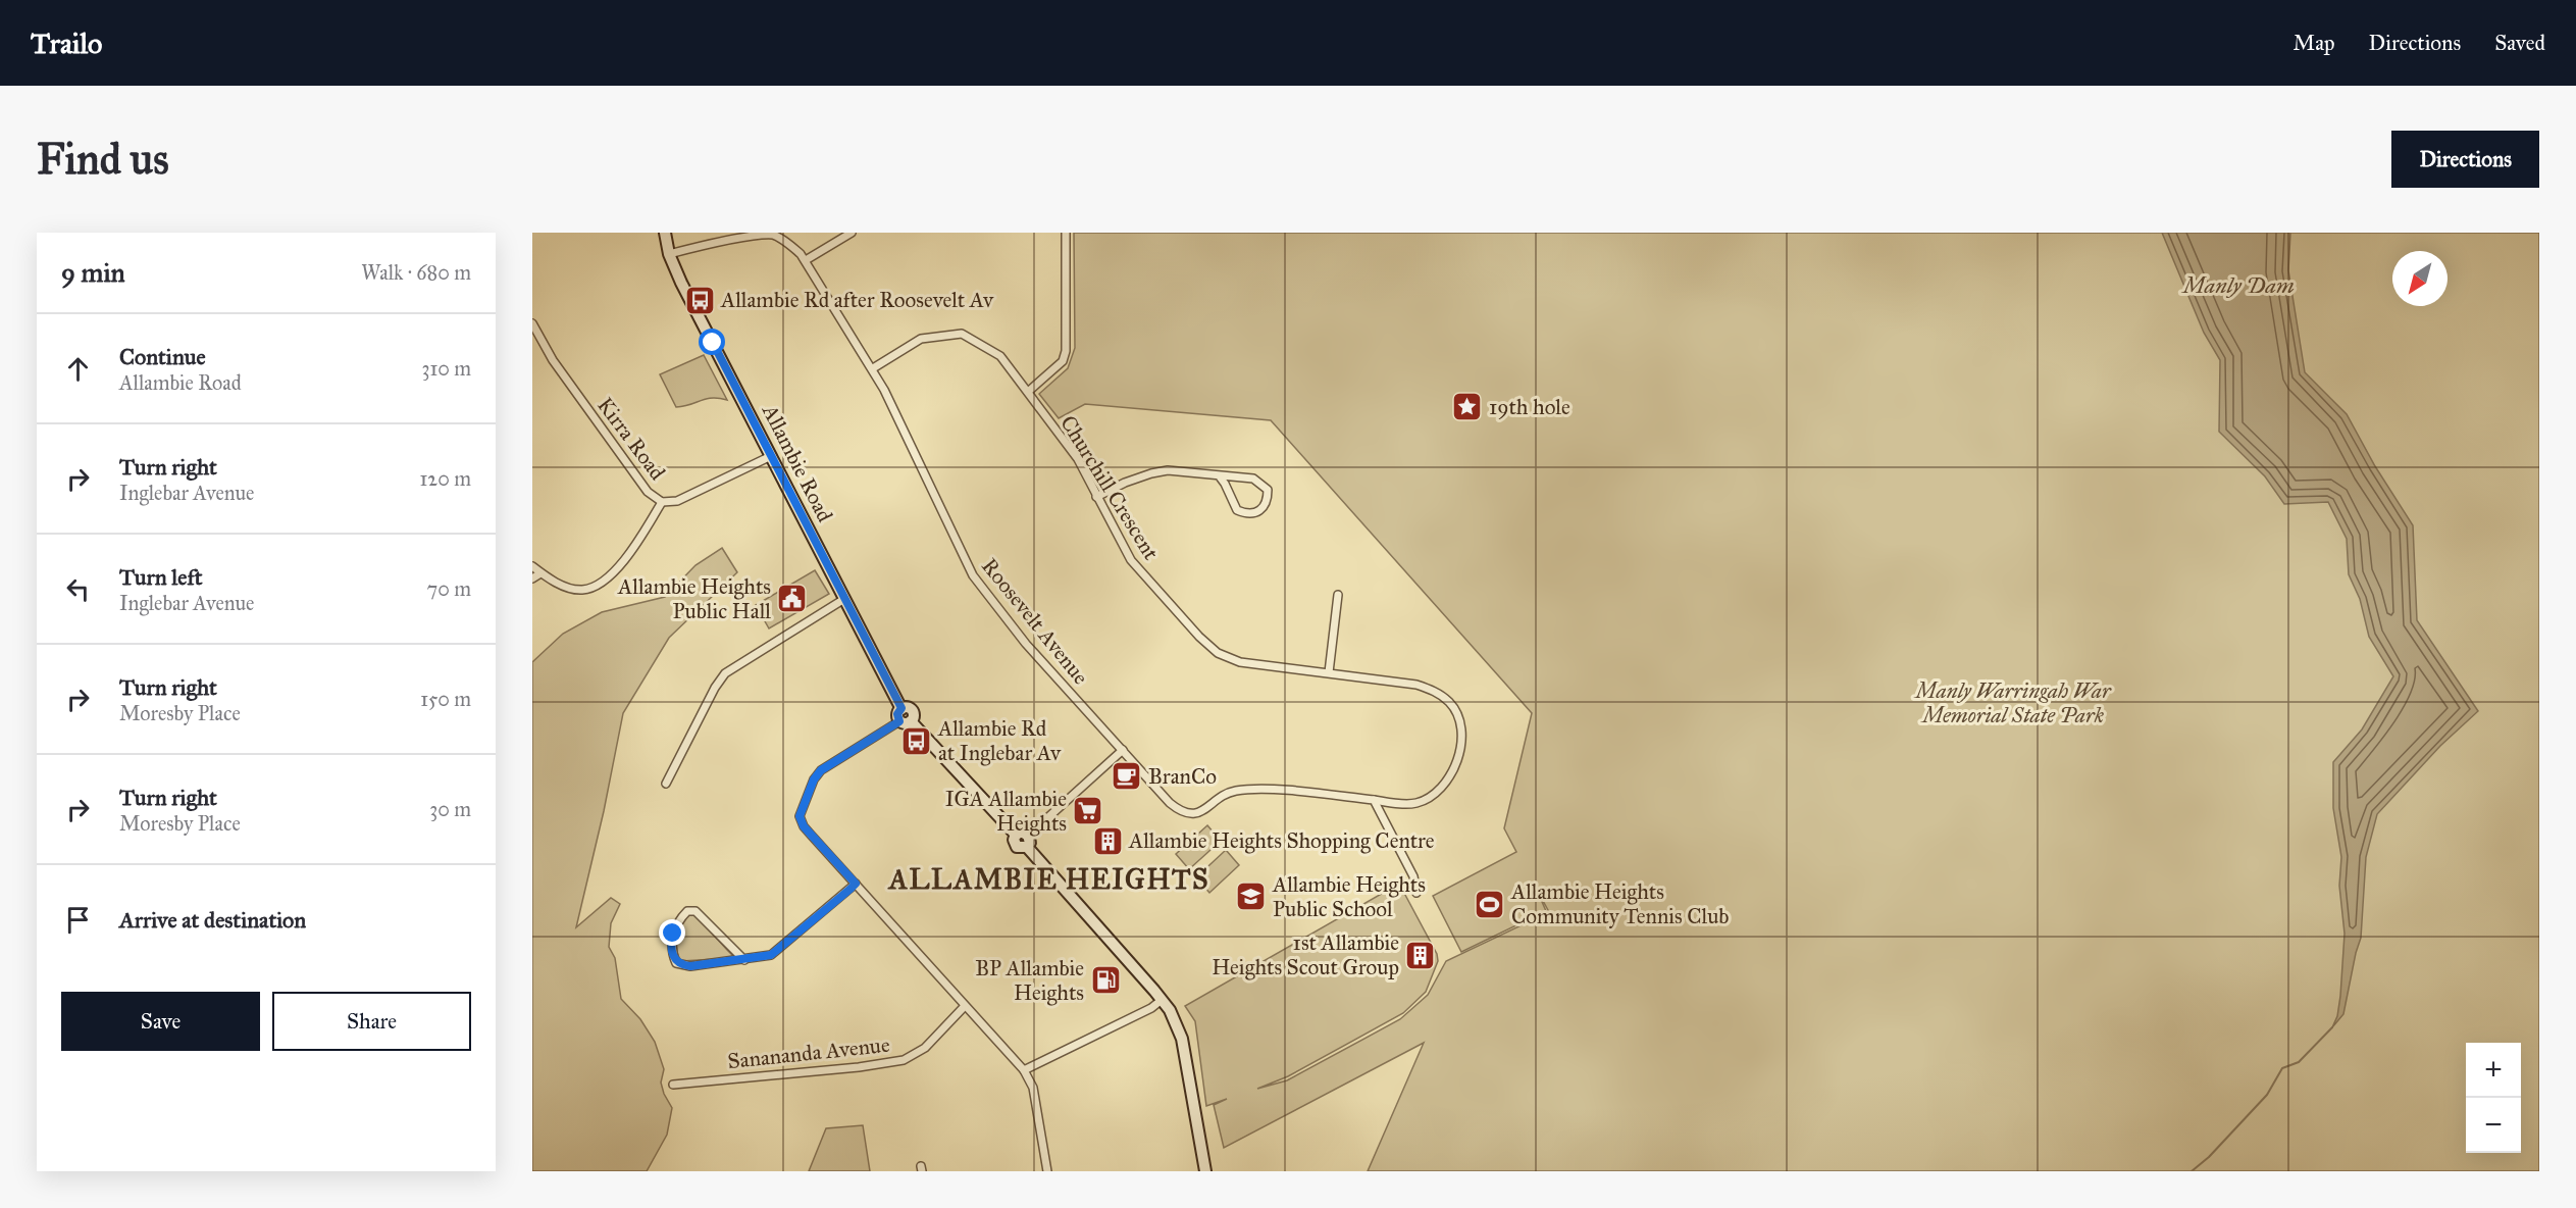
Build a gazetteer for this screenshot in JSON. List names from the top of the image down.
{
  "streets": {
    "main road": ["Allambie Road"],
    "street": [
      "Kirra Road",
      "Churchill Crescent",
      "Roosevelt Avenue",
      "Sanananda Avenue"
    ]
  },
  "crossings": [
    ["Kirra Road", "Allambie Road"],
    ["Allambie Road", "Roosevelt Avenue"],
    ["Churchill Crescent", "Roosevelt Avenue"]
  ],
  "districts": ["ALLAMBIE HEIGHTS"],
  "water": ["Manly Dam"],
  "parks": ["Manly Warringah War Memorial State Park"],
  "places": {
    "bus stop": ["Allambie Rd after Roosevelt Av", "Allambie Rd at Inglebar Av"],
    "place": ["19th hole"],
    "public building": ["Allambie Heights Public Hall"],
    "cafe": ["BranCo"],
    "supermarket": ["IGA Allambie Heights"],
    "building": ["Allambie Heights Shopping Centre", "1st Allambie Heights Scout Group"],
    "school or university": ["Allambie Heights Public School"],
    "sports": ["Allambie Heights Community Tennis Club"],
    "fuel station": ["BP Allambie Heights"]
  },
  "north": "bottom left",
  "page": {
    "header": "Trailo",
    "nav": ["Map", "Directions", "Saved"],
    "buttons": [
      "Directions",
      ["Save", "Share"]
    ],
    "title": "Find us",
    "heading": ["9 min", "Walk · 680 m"],
    "list": [
      ["Continue", "Allambie Road", "310 m"],
      ["Turn right", "Inglebar Avenue", "120 m"],
      ["Turn left", "Inglebar Avenue", "70 m"],
      ["Turn right", "Moresby Place", "150 m"],
      ["Turn right", "Moresby Place", "30 m"],
      "Arrive at destination"
    ],
    "map_buttons": ["+", "−"]
  }
}
